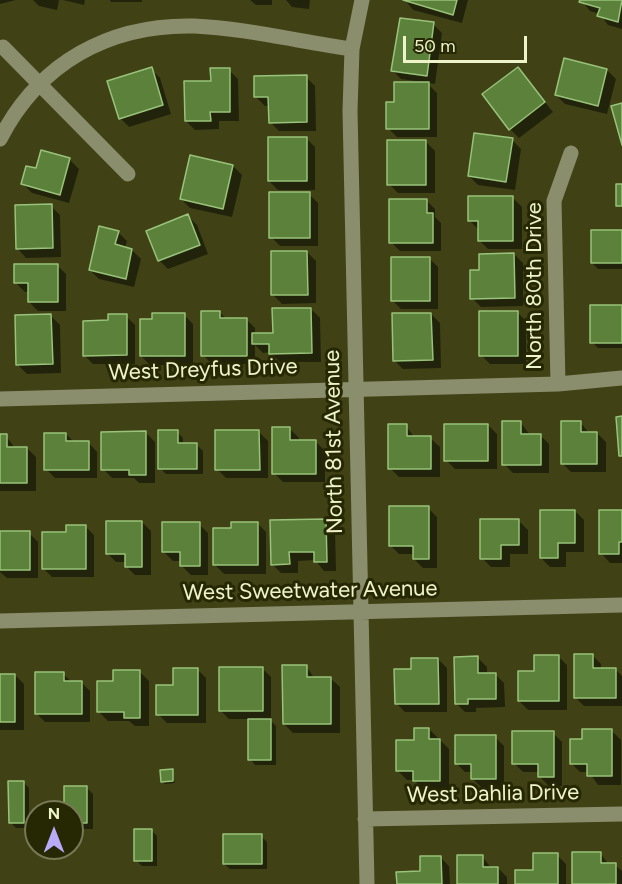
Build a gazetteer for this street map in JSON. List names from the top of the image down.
{
  "streets": {
    "street": [
      "North 80th Drive",
      "West Dreyfus Drive",
      "North 81st Avenue",
      "West Sweetwater Avenue",
      "West Dahlia Drive"
    ]
  },
  "crossings": [
    ["North 80th Drive", "West Dreyfus Drive"],
    ["West Dreyfus Drive", "North 81st Avenue"],
    ["North 81st Avenue", "West Sweetwater Avenue"],
    ["North 81st Avenue", "West Dahlia Drive"]
  ],
  "scale_bar": "50 m",
  "north": "top"
}
